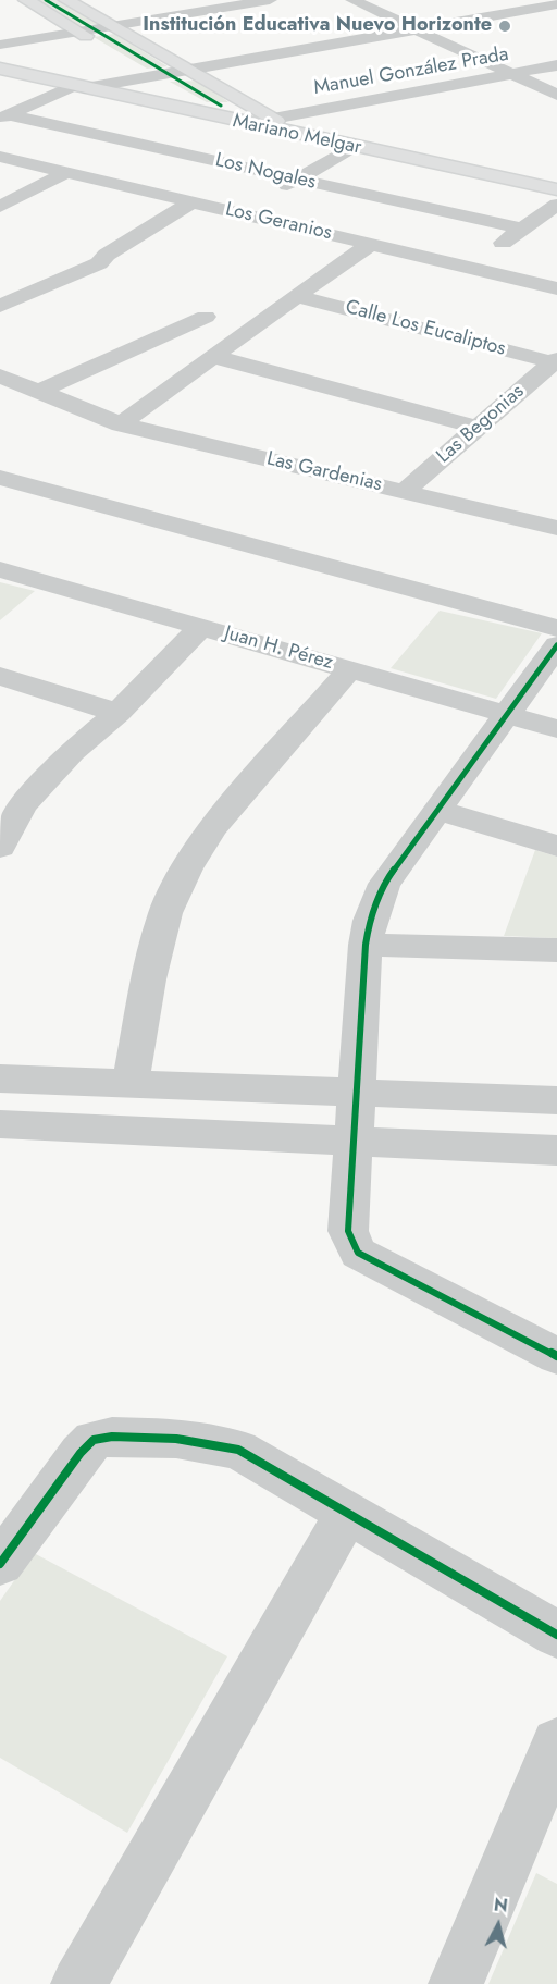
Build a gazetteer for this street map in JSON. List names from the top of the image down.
{
  "streets": {
    "street": [
      "Manuel González Prada",
      "Mariano Melgar",
      "Los Nogales",
      "Los Geranios",
      "Calle Los Eucaliptos",
      "Las Begonias",
      "Las Gardenias",
      "Juan H. Pérez"
    ]
  },
  "crossings": [
    ["Calle Los Eucaliptos", "Las Begonias"],
    ["Las Begonias", "Las Gardenias"]
  ],
  "places": ["Institución Educativa Nuevo Horizonte"],
  "north": "top"
}
